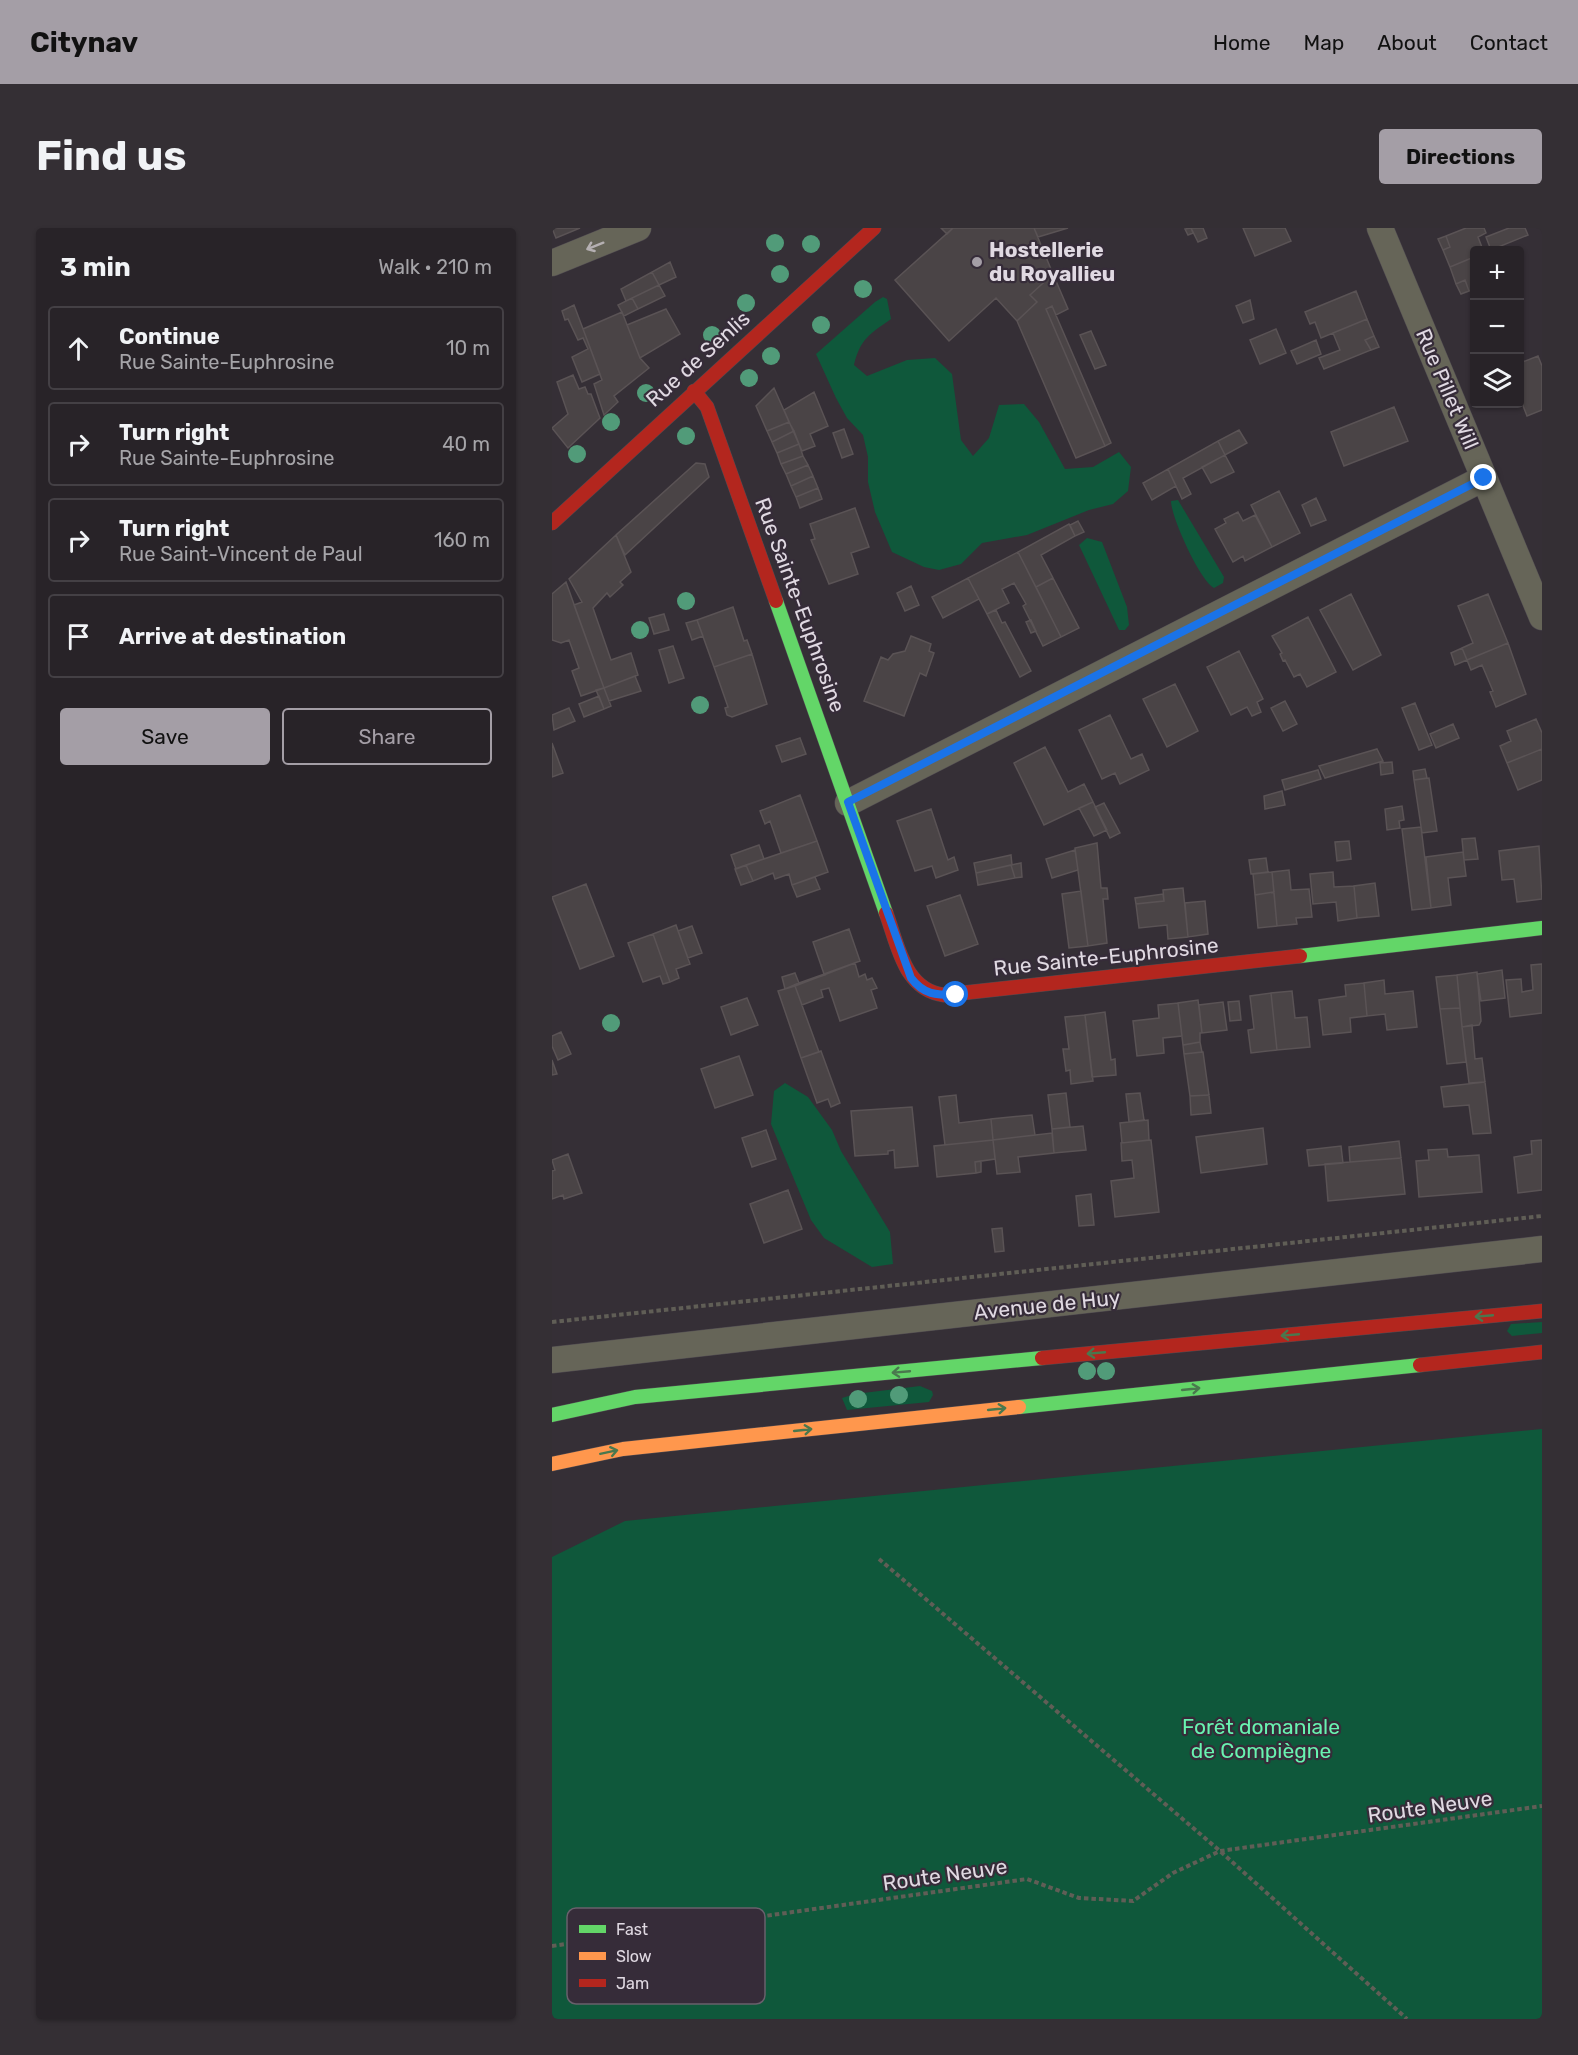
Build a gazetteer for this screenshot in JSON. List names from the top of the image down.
{
  "streets": {
    "main road": ["Rue de Senlis", "Rue Sainte-Euphrosine"],
    "street": ["Rue Pillet Will", "Avenue de Huy"],
    "path": ["Route Neuve"]
  },
  "crossings": [
    ["Rue de Senlis", "Rue Sainte-Euphrosine"]
  ],
  "parks": ["Forêt domaniale de Compiègne"],
  "places": ["Hostellerie du Royallieu"],
  "legend": ["Fast", "Slow", "Jam"],
  "page": {
    "header": "Citynav",
    "nav": [
      "Home",
      "Map",
      "About",
      "Contact"
    ],
    "buttons": [
      "Directions",
      ["Save", "Share"]
    ],
    "title": "Find us",
    "heading": ["3 min", "Walk · 210 m"],
    "map_buttons": ["+", "−"],
    "list": [
      ["Continue", "Rue Sainte-Euphrosine", "10 m"],
      ["Turn right", "Rue Sainte-Euphrosine", "40 m"],
      ["Turn right", "Rue Saint-Vincent de Paul", "160 m"],
      "Arrive at destination"
    ]
  }
}
